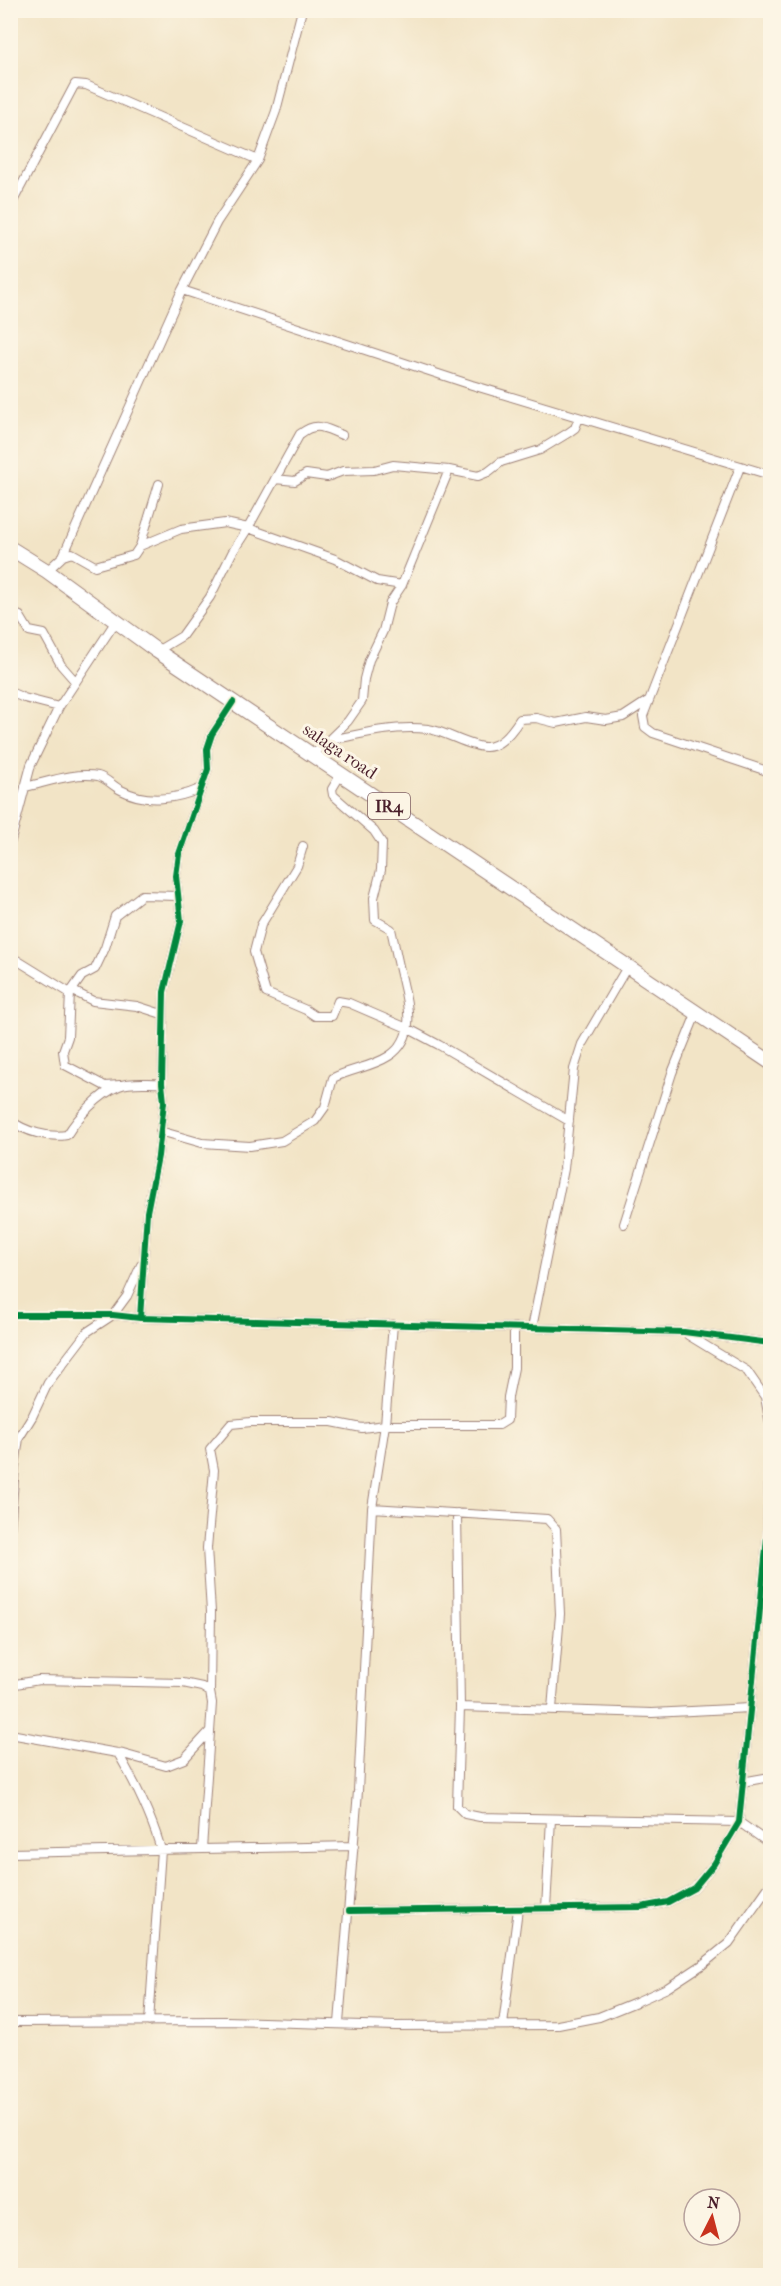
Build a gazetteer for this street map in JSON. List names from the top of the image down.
{
  "streets": {
    "main road": ["salaga road", "IR4"]
  },
  "north": "top"
}
